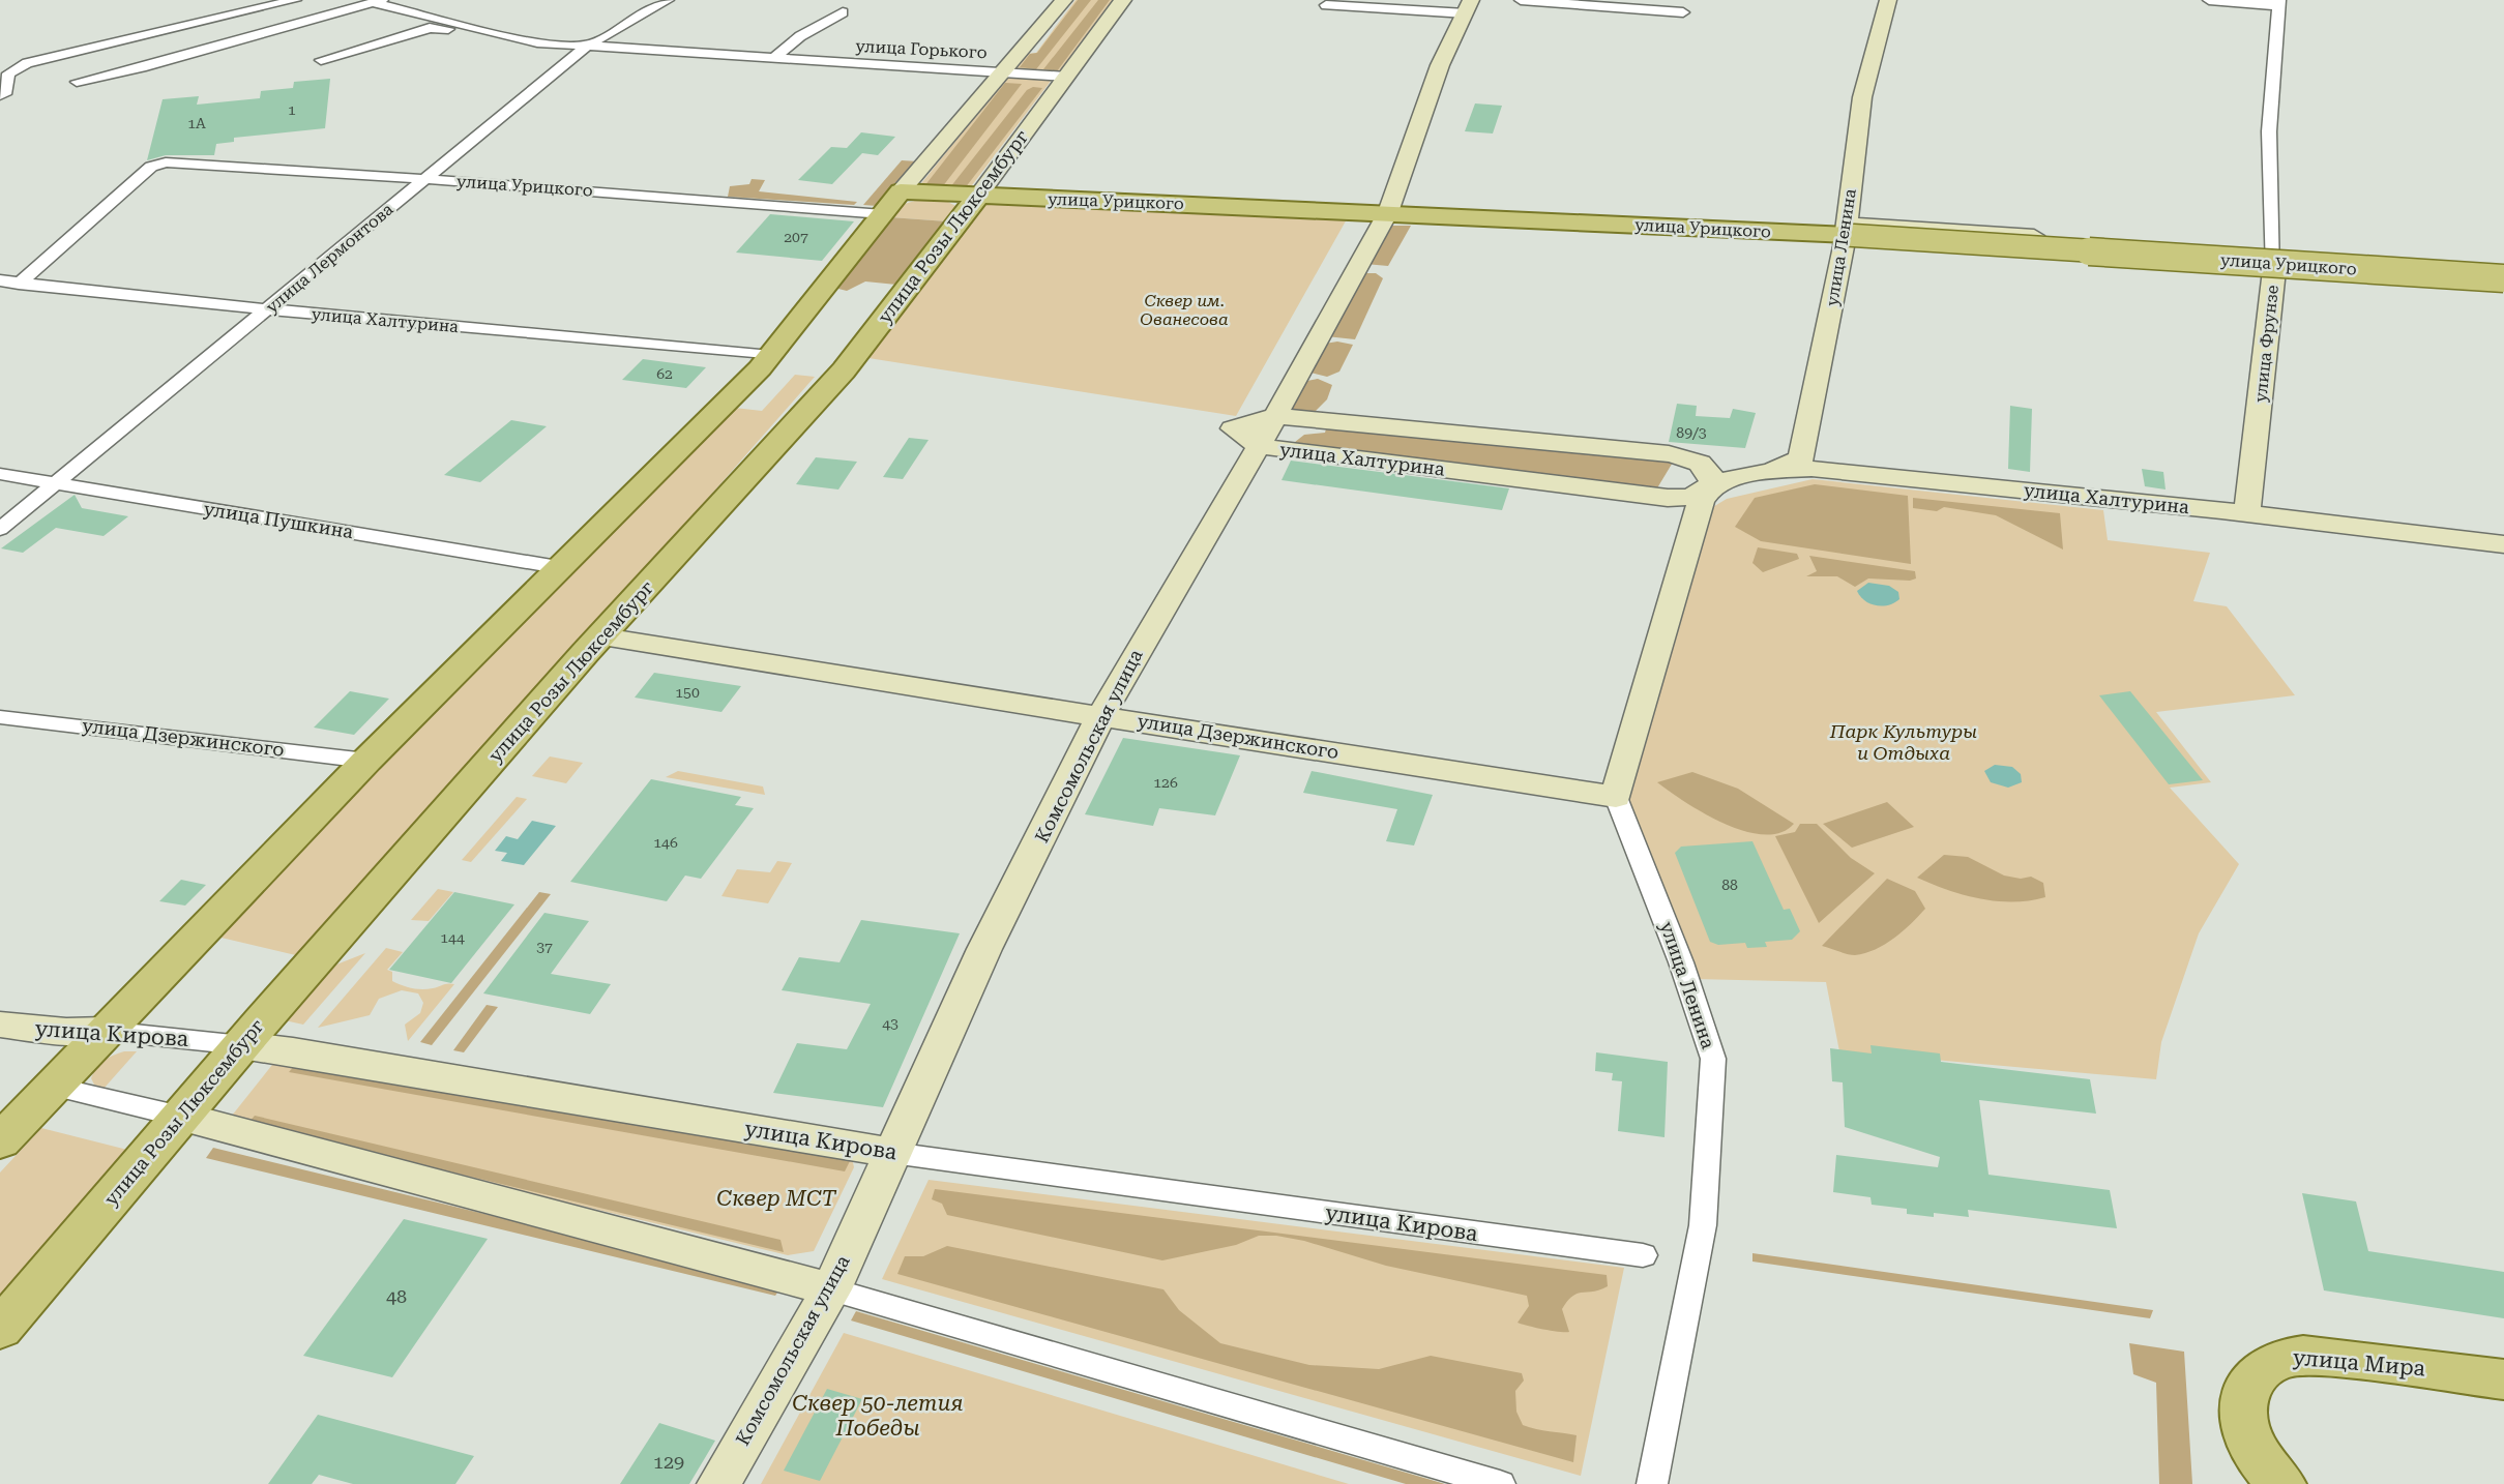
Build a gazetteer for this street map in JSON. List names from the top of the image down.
{
  "streets": {
    "main road": ["улица Урицкого", "улица Розы Люксембург", "улица Мира"],
    "street": [
      "улица Горького",
      "улица Ленина",
      "улица Лермонтова",
      "улица Халтурина",
      "улица Фрунзе",
      "улица Пушкина",
      "улица Дзержинского",
      "Комсомольская улица",
      "улица Кирова"
    ]
  },
  "crossings": [
    ["улица Горького", "улица Розы Люксембург"],
    ["улица Горького", "улица Лермонтова"],
    ["улица Урицкого", "улица Розы Люксембург"],
    ["улица Урицкого", "улица Ленина"],
    ["улица Урицкого", "улица Лермонтова"],
    ["улица Урицкого", "улица Халтурина"],
    ["улица Урицкого", "улица Фрунзе"],
    ["улица Розы Люксембург", "улица Дзержинского"],
    ["улица Розы Люксембург", "улица Кирова"],
    ["улица Ленина", "улица Халтурина"],
    ["улица Ленина", "улица Дзержинского"],
    ["улица Лермонтова", "улица Халтурина"],
    ["улица Лермонтова", "улица Пушкина"],
    ["улица Халтурина", "улица Фрунзе"],
    ["улица Халтурина", "Комсомольская улица"],
    ["улица Дзержинского", "Комсомольская улица"],
    ["Комсомольская улица", "улица Кирова"]
  ],
  "parks": [
    "Сквер им. Ованесова",
    "Парк Культуры и Отдыха",
    "Сквер МСТ",
    "Сквер 50-летия Победы"
  ],
  "house_numbers": [
    "1",
    "1А",
    "207",
    "62",
    "89/3",
    "150",
    "126",
    "146",
    "88",
    "144",
    "37",
    "43",
    "48",
    "129"
  ]
}
